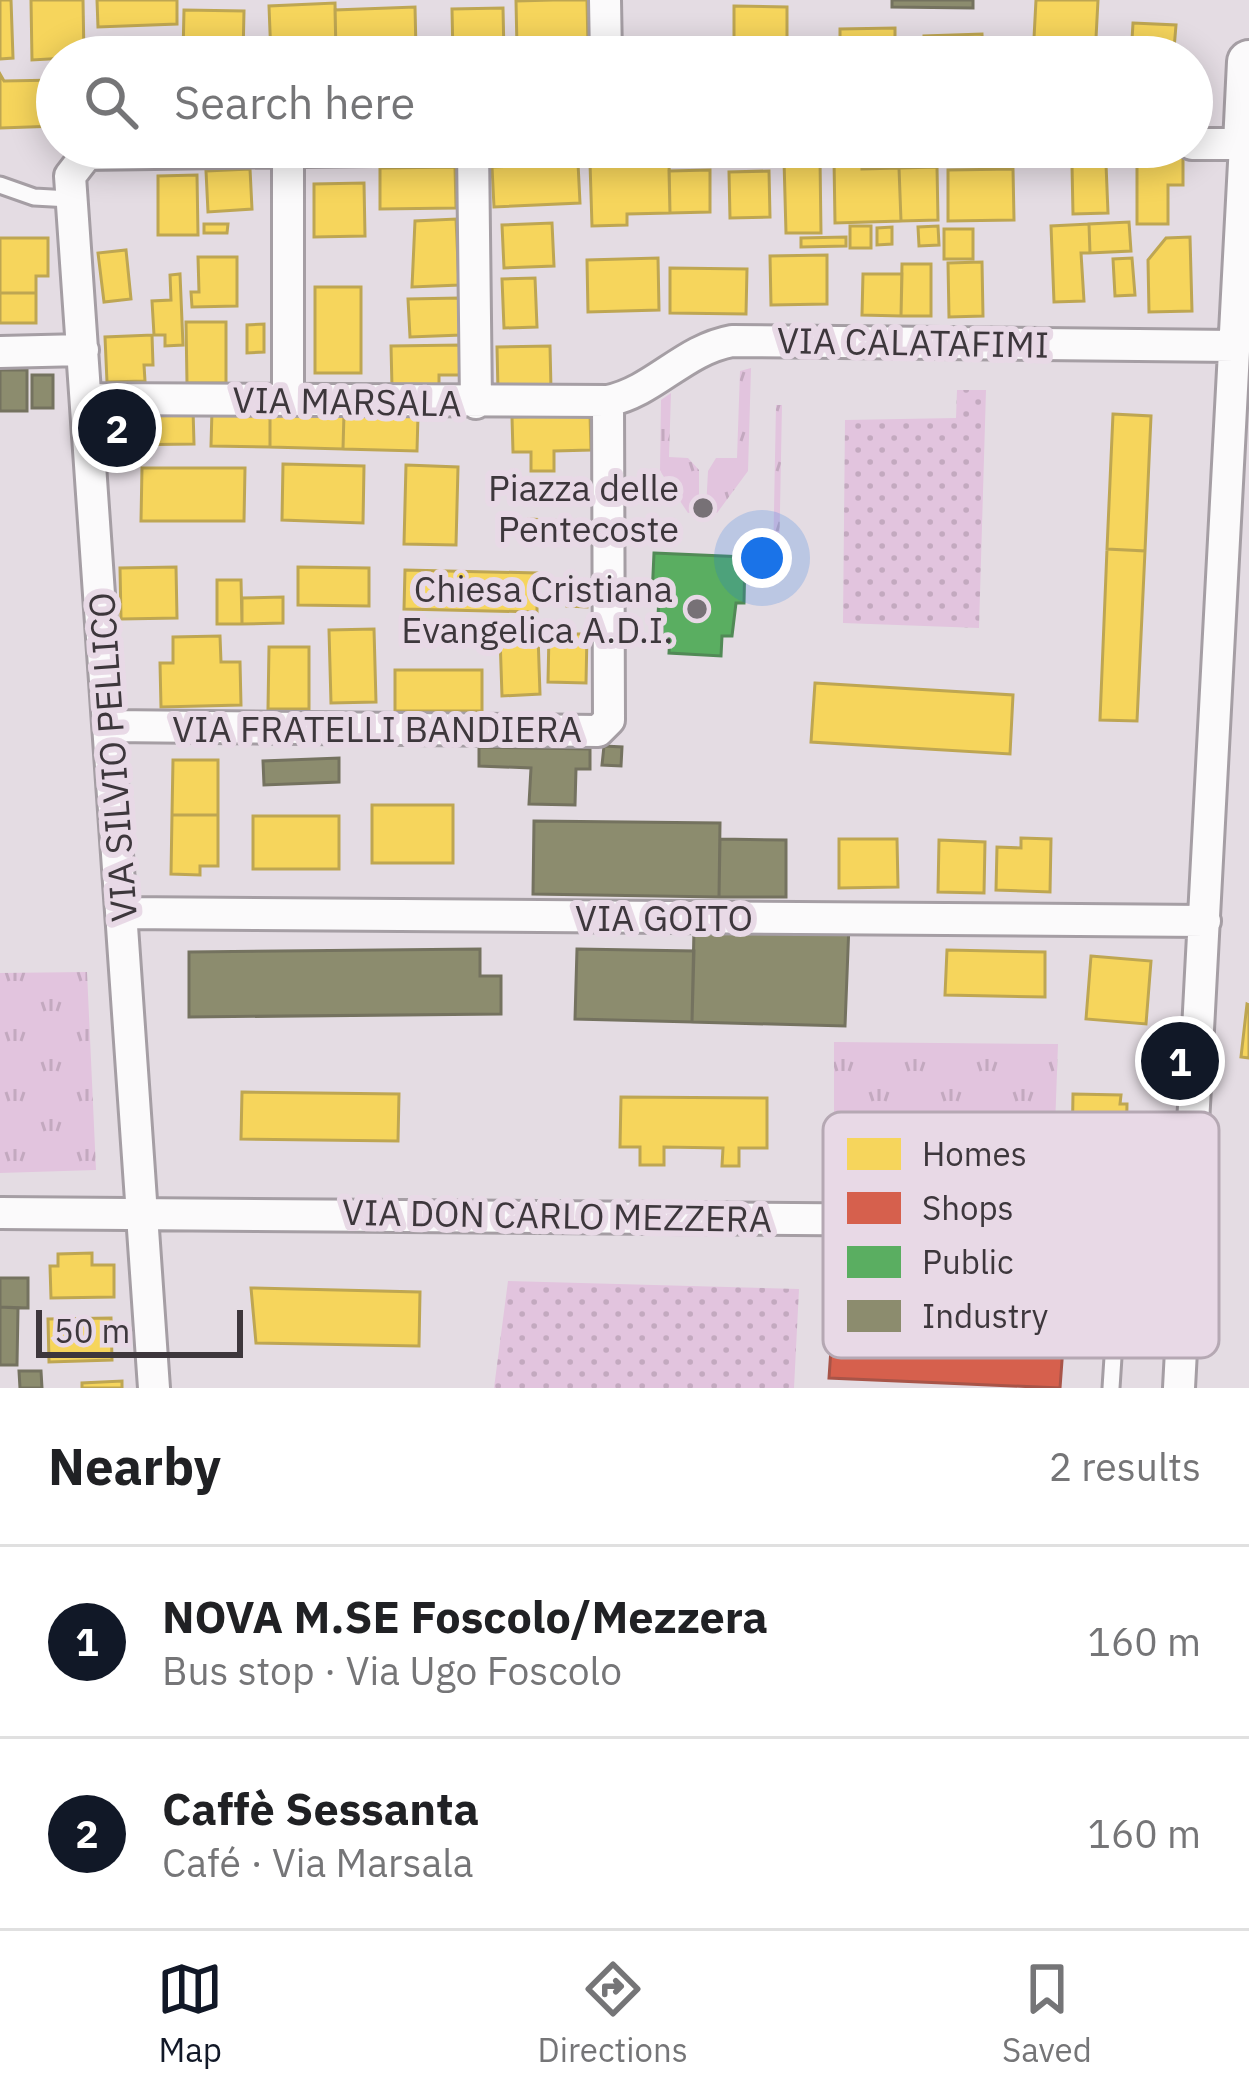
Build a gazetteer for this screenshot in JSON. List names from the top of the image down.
{
  "streets": {
    "street": [
      "VIA CALATAFIMI",
      "VIA MARSALA",
      "VIA FRATELLI BANDIERA",
      "VIA SILVIO PELLICO",
      "VIA GOITO",
      "VIA DON CARLO MEZZERA"
    ]
  },
  "crossings": [
    ["VIA CALATAFIMI", "VIA MARSALA"],
    ["VIA CALATAFIMI", "VIA FRATELLI BANDIERA"],
    ["VIA MARSALA", "VIA FRATELLI BANDIERA"],
    ["VIA MARSALA", "VIA SILVIO PELLICO"],
    ["VIA FRATELLI BANDIERA", "VIA SILVIO PELLICO"],
    ["VIA SILVIO PELLICO", "VIA GOITO"],
    ["VIA SILVIO PELLICO", "VIA DON CARLO MEZZERA"]
  ],
  "places": ["Piazza delle Pentecoste", "Chiesa Cristiana Evangelica A.D.I."],
  "legend": [
    "Homes",
    "Shops",
    "Public",
    "Industry"
  ],
  "scale_bar": "50 m",
  "page": {
    "search": "Search here",
    "pins": ["2", "1"],
    "scale": "50 m",
    "heading": ["Nearby", "2 results"],
    "list": [
      {
        "mark": "1",
        "name": "NOVA M.SE Foscolo/Mezzera",
        "note": "Bus stop · Via Ugo Foscolo",
        "value": "160 m"
      },
      {
        "mark": "2",
        "name": "Caffè Sessanta",
        "note": "Café · Via Marsala",
        "value": "160 m"
      }
    ],
    "nav": ["Map", "Directions", "Saved"]
  }
}
